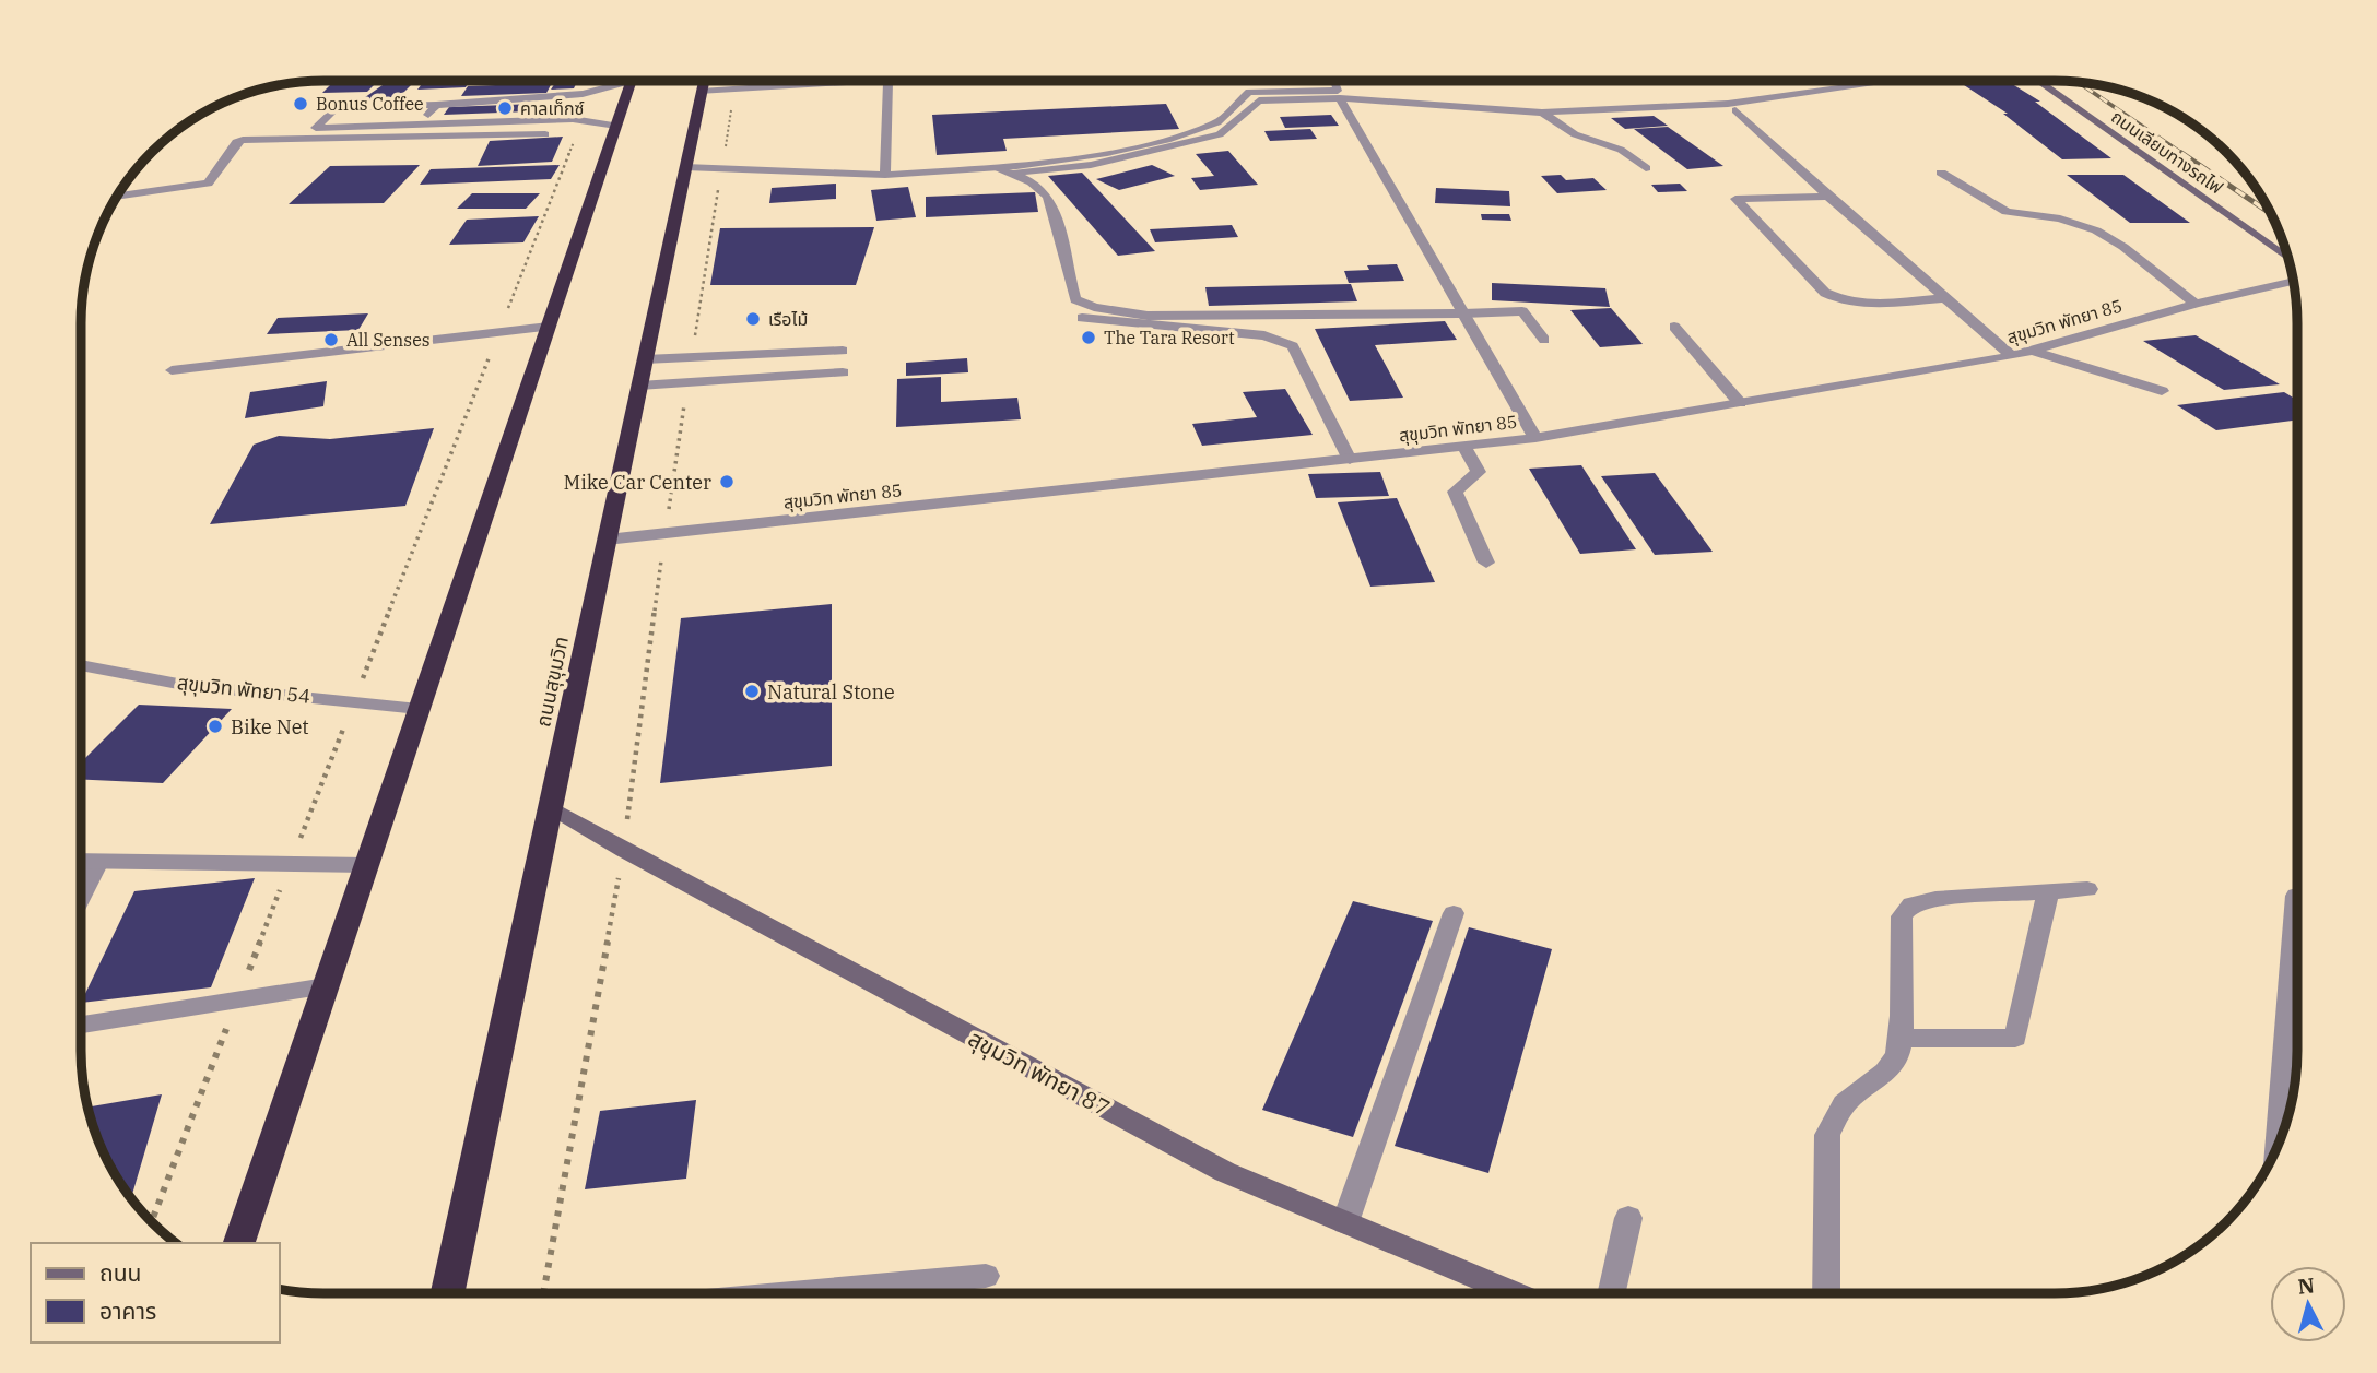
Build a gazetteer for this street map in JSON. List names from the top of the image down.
{
  "streets": {
    "highway": ["ถนนสุขุมวิท"],
    "street": [
      "ถนนเลียบทางรถไฟ",
      "สุขุมวิท พัทยา 85",
      "สุขุมวิท พัทยา 54",
      "สุขุมวิท พัทยา 87"
    ]
  },
  "crossings": [
    ["สุขุมวิท พัทยา 85", "ถนนสุขุมวิท"],
    ["ถนนสุขุมวิท", "สุขุมวิท พัทยา 87"]
  ],
  "places": [
    "Bonus Coffee",
    "คาลเท็กซ์",
    "เรือไม้",
    "The Tara Resort",
    "All Senses",
    "Mike Car Center",
    "Natural Stone",
    "Bike Net"
  ],
  "legend": ["ถนน", "อาคาร"],
  "north": "top"
}
